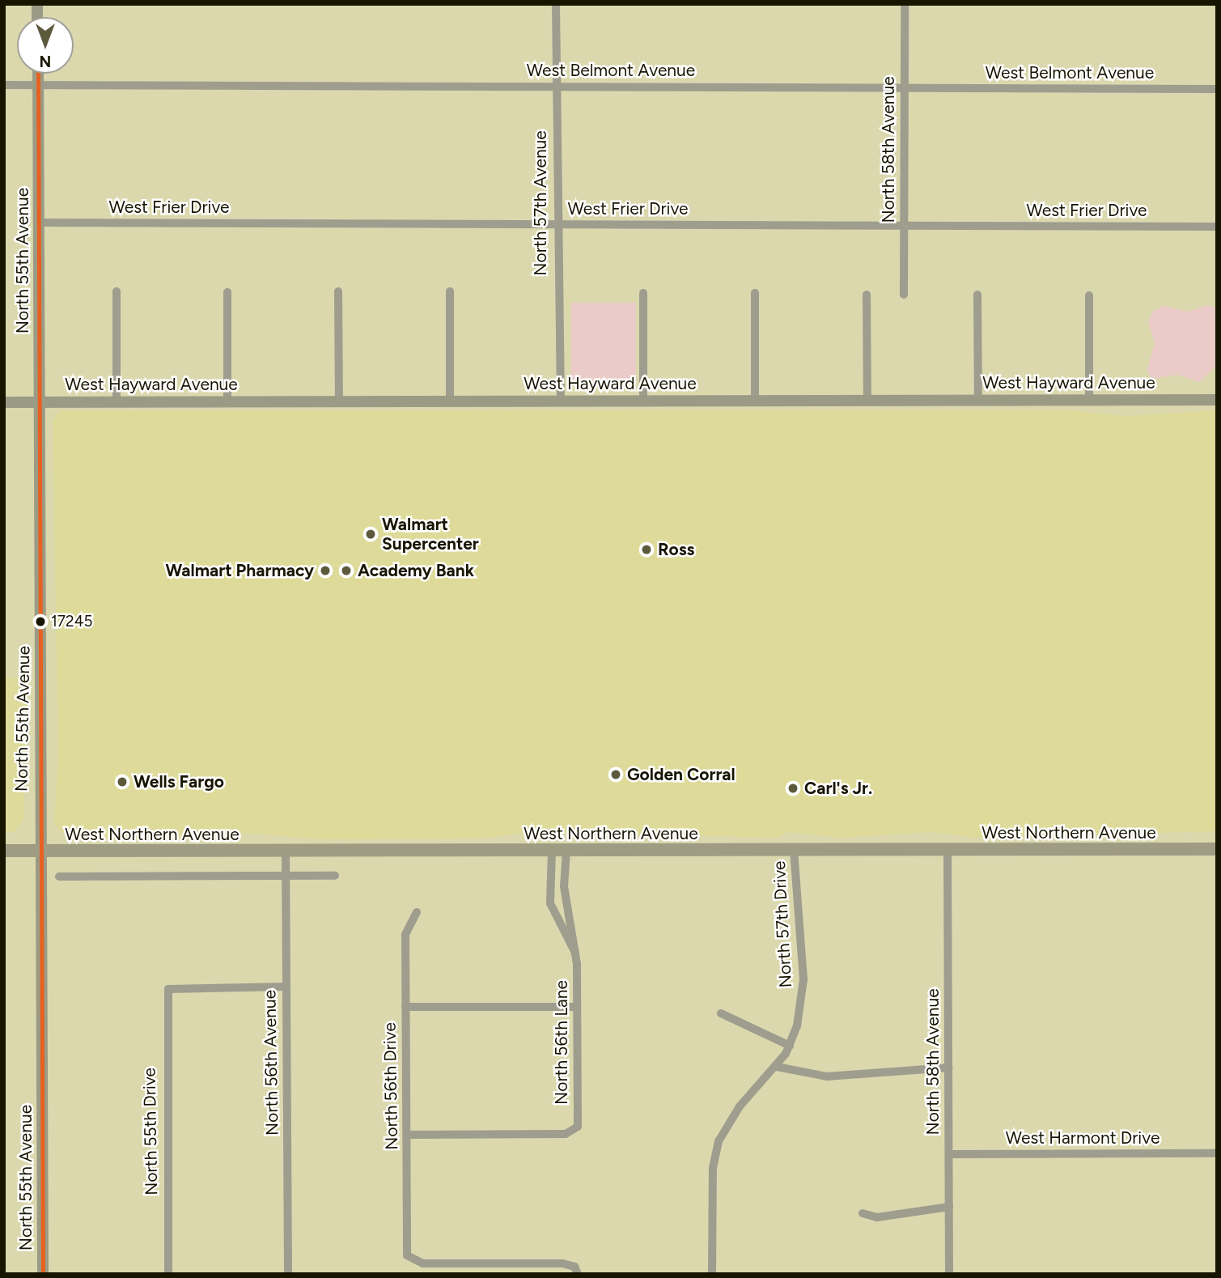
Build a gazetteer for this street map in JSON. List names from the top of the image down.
{
  "streets": {
    "main road": ["West Northern Avenue"],
    "street": [
      "West Belmont Avenue",
      "North 58th Avenue",
      "North 57th Avenue",
      "West Frier Drive",
      "North 55th Avenue",
      "West Hayward Avenue",
      "North 57th Drive",
      "North 56th Lane",
      "North 56th Avenue",
      "North 56th Drive",
      "North 55th Drive",
      "West Harmont Drive"
    ]
  },
  "crossings": [
    ["West Belmont Avenue", "North 58th Avenue"],
    ["West Belmont Avenue", "North 57th Avenue"],
    ["West Belmont Avenue", "North 55th Avenue"],
    ["North 58th Avenue", "West Frier Drive"],
    ["North 58th Avenue", "West Northern Avenue"],
    ["North 58th Avenue", "West Harmont Drive"],
    ["North 57th Avenue", "West Frier Drive"],
    ["North 57th Avenue", "West Hayward Avenue"],
    ["West Frier Drive", "North 55th Avenue"],
    ["North 55th Avenue", "West Hayward Avenue"],
    ["North 55th Avenue", "West Northern Avenue"],
    ["West Northern Avenue", "North 57th Drive"],
    ["West Northern Avenue", "North 56th Lane"],
    ["West Northern Avenue", "North 56th Avenue"],
    ["North 56th Lane", "North 56th Drive"],
    ["North 56th Avenue", "North 55th Drive"]
  ],
  "places": [
    "Walmart Supercenter",
    "Ross",
    "Walmart Pharmacy",
    "Academy Bank",
    "17245",
    "Golden Corral",
    "Wells Fargo",
    "Carl's Jr."
  ],
  "north": "bottom"
}
